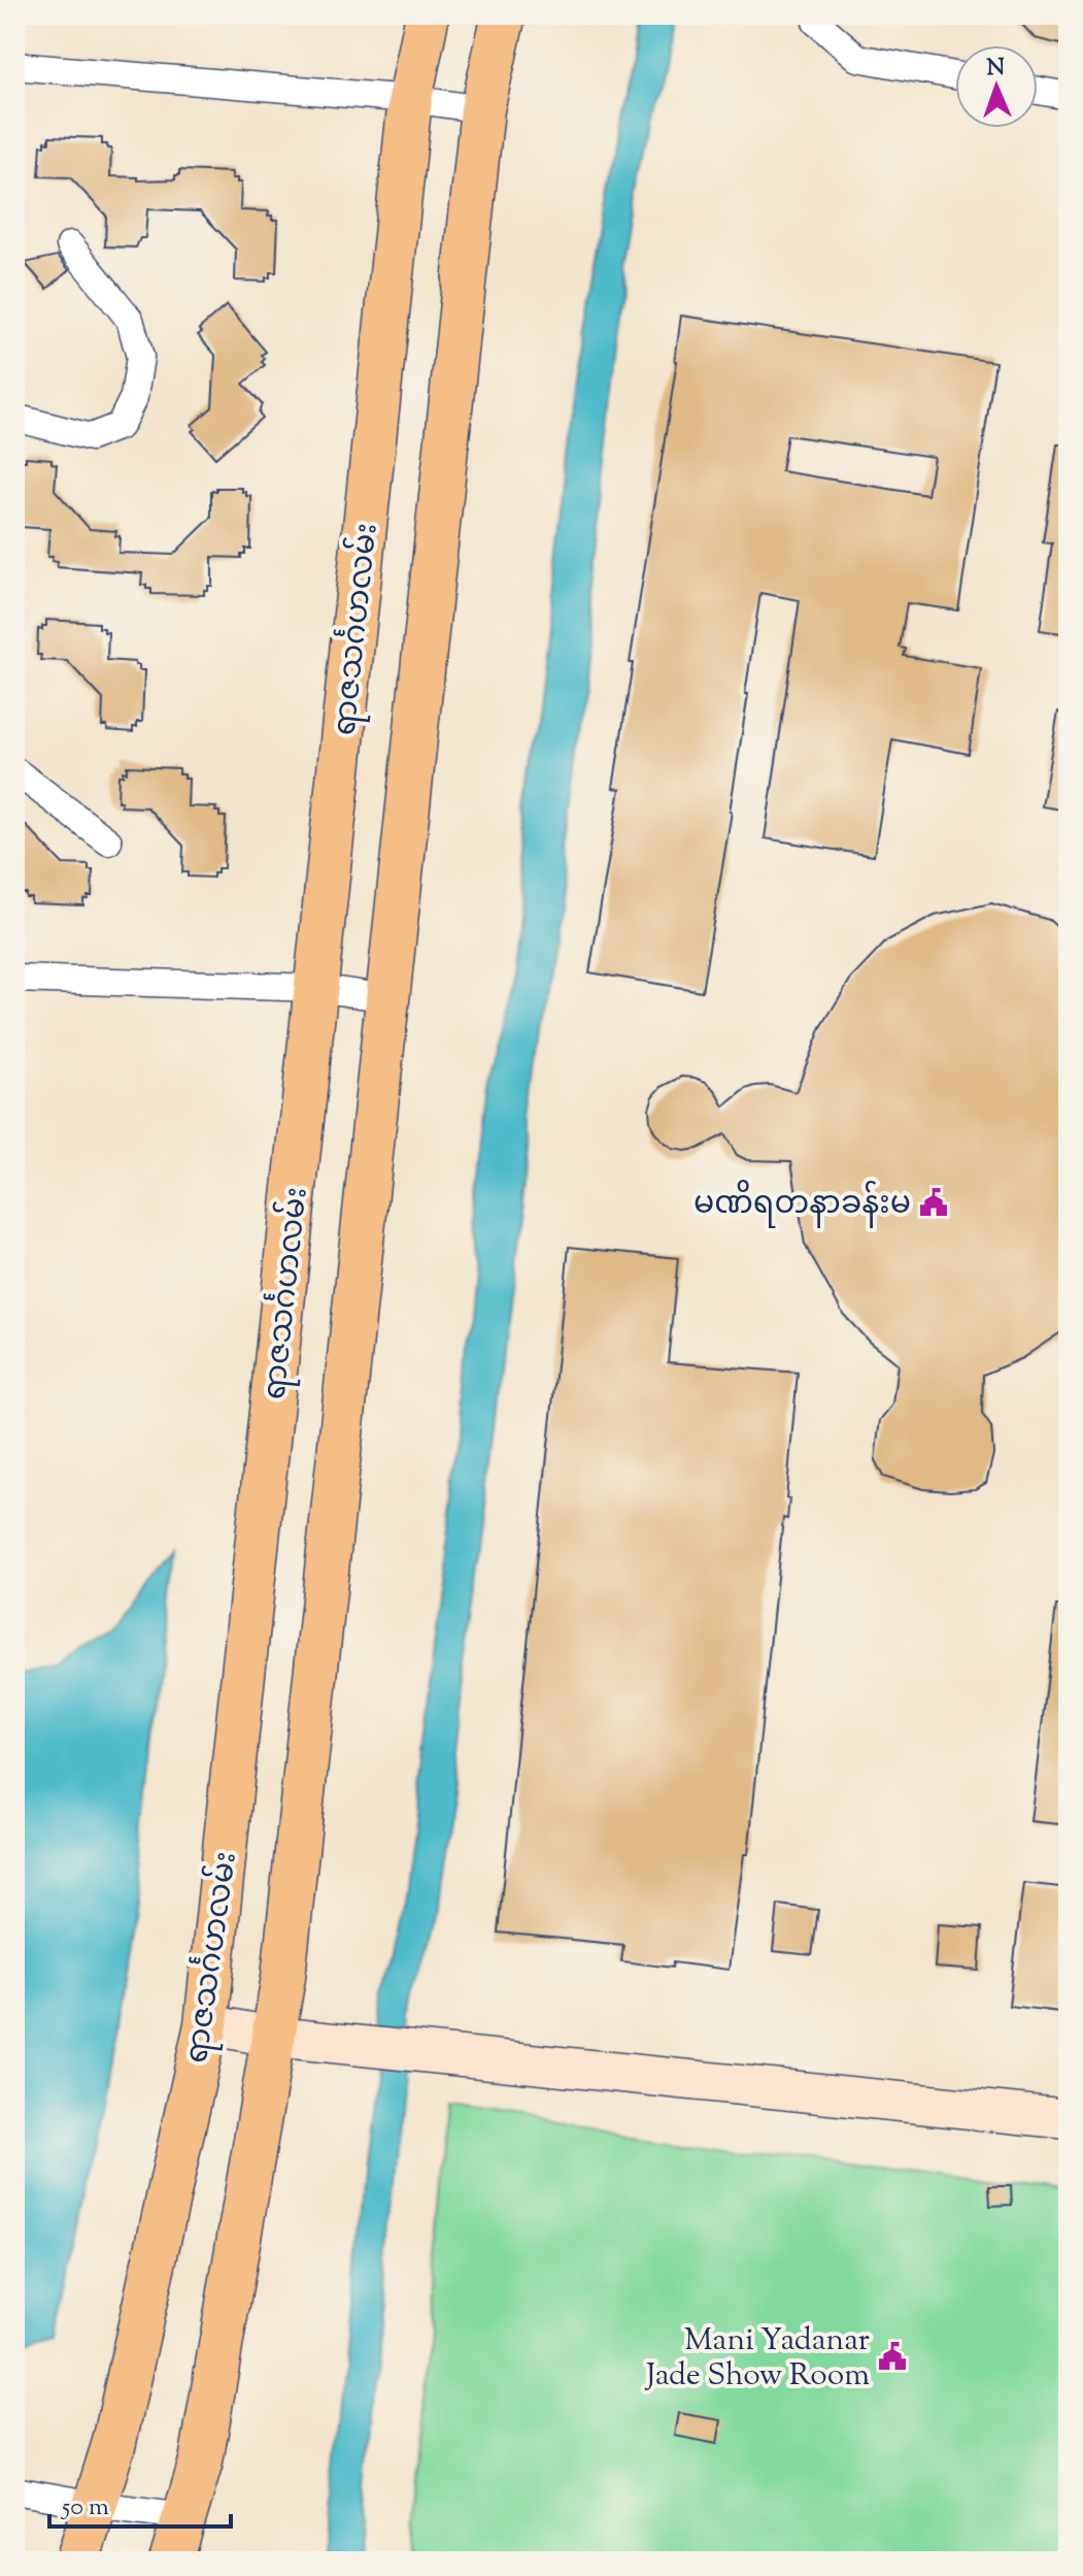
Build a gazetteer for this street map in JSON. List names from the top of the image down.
{
  "streets": {
    "main road": ["ရာဇသင်္ဂဟလမ်း"]
  },
  "places": {
    "public building": ["မဏိရတနာခန်းမ", "Mani Yadanar Jade Show Room"]
  },
  "scale_bar": "50 m",
  "north": "top"
}
